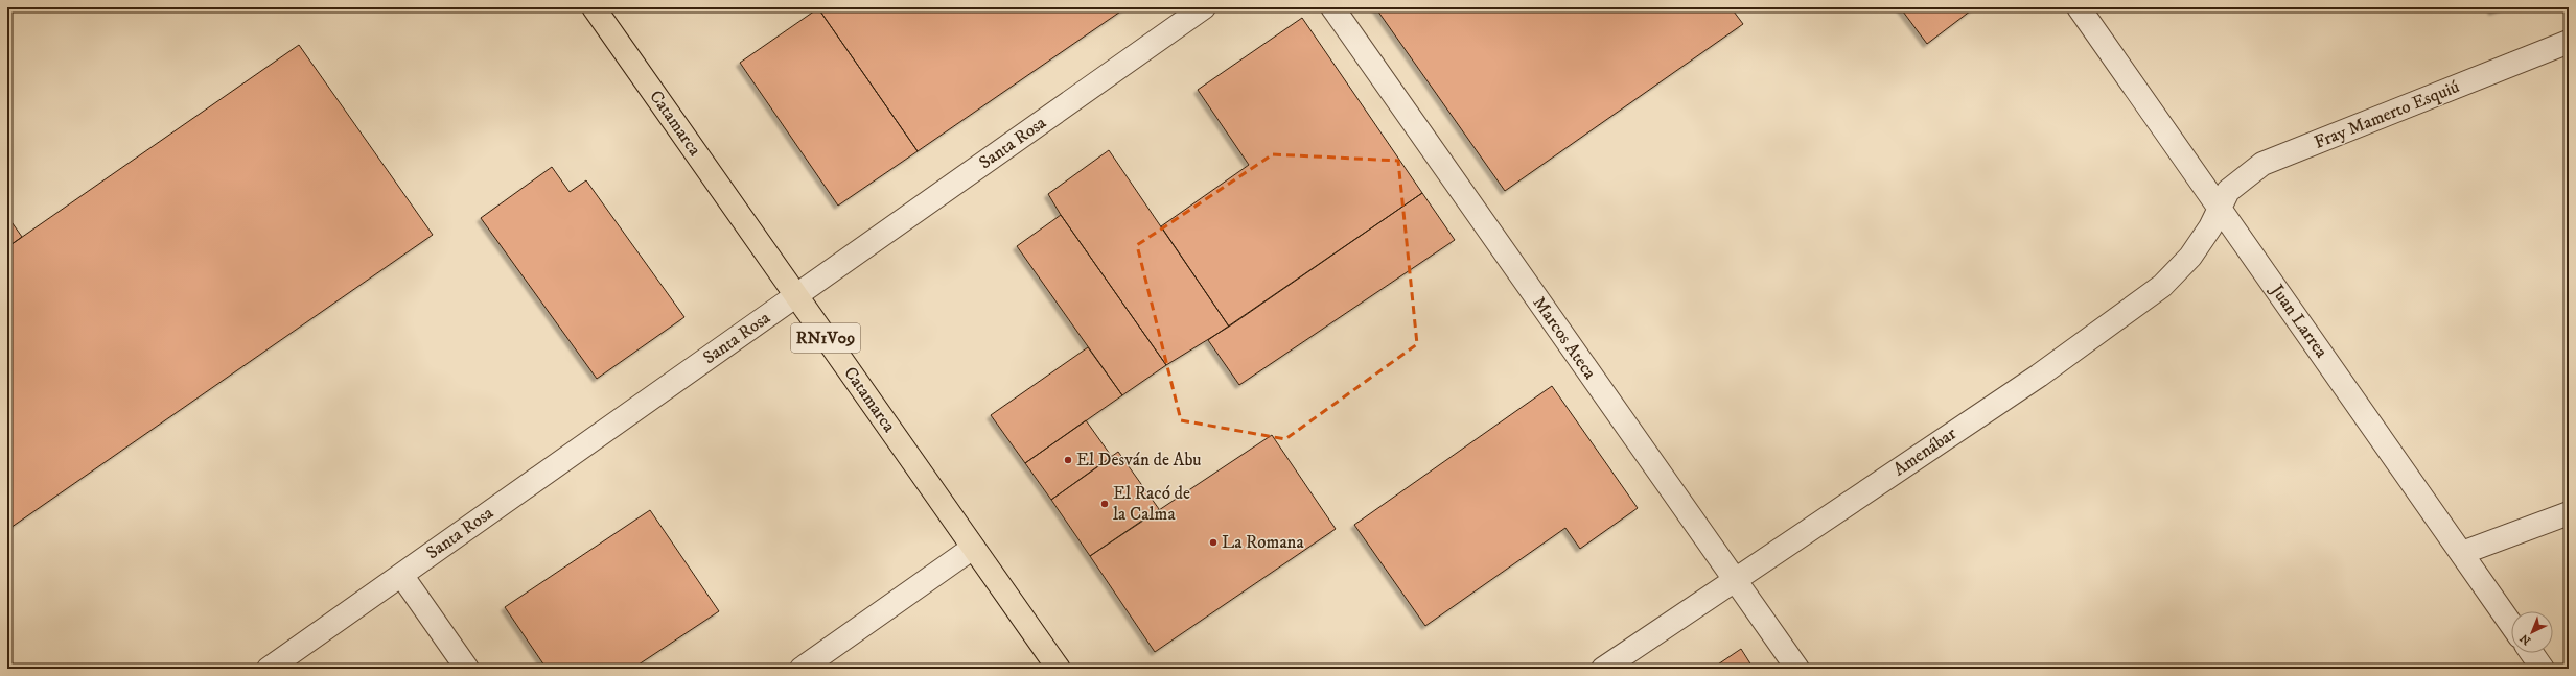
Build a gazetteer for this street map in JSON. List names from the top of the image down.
{
  "streets": {
    "main road": ["Catamarca", "RN1V09"],
    "street": [
      "Fray Mamerto Esquiú",
      "Santa Rosa",
      "Juan Larrea",
      "Marcos Ateca",
      "Amenábar"
    ]
  },
  "crossings": [
    ["Fray Mamerto Esquiú", "Juan Larrea"],
    ["Fray Mamerto Esquiú", "Amenábar"],
    ["Catamarca", "Santa Rosa"],
    ["Juan Larrea", "Amenábar"],
    ["Marcos Ateca", "Amenábar"]
  ],
  "places": ["El Desván de Abu", "El Racó de la Calma", "La Romana"],
  "north": "bottom left"
}
